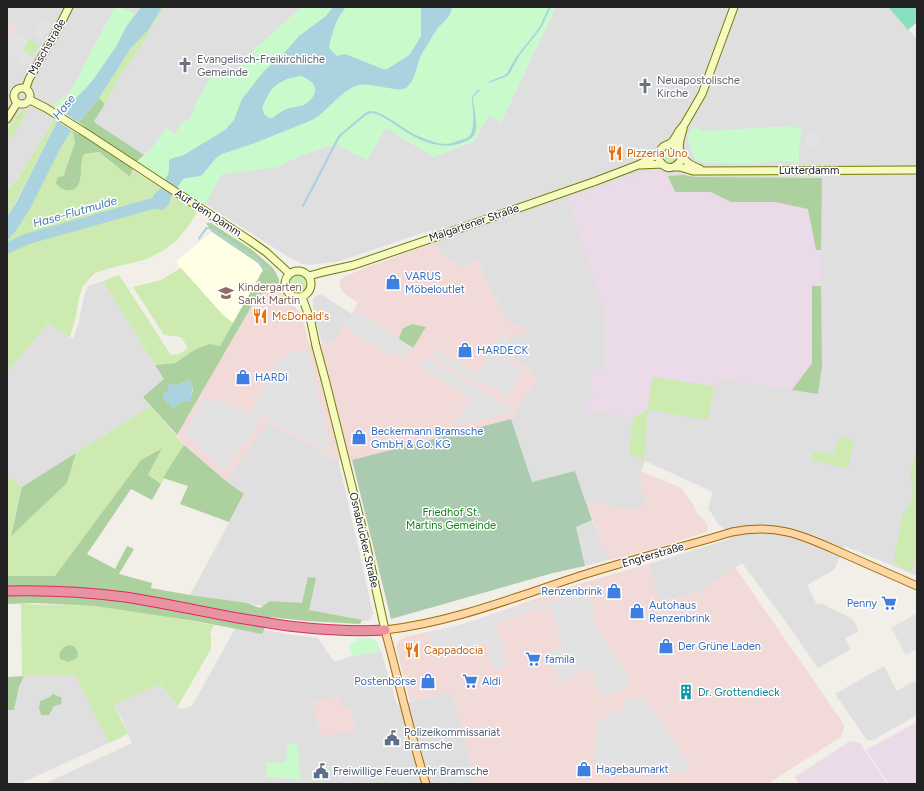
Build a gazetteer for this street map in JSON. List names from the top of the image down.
{
  "streets": {
    "main road": ["Osnabrücker Straße", "Engterstraße"],
    "street": [
      "Maschstraße",
      "Lutterdamm",
      "Auf dem Damm",
      "Malgartener Straße"
    ]
  },
  "crossings": [
    ["Maschstraße", "Auf dem Damm"],
    ["Lutterdamm", "Malgartener Straße"],
    ["Auf dem Damm", "Malgartener Straße"],
    ["Auf dem Damm", "Osnabrücker Straße"],
    ["Malgartener Straße", "Osnabrücker Straße"],
    ["Osnabrücker Straße", "Engterstraße"]
  ],
  "water": ["Hase", "Hase-Flutmulde"],
  "parks": ["Friedhof St. Martins Gemeinde"],
  "places": {
    "church": ["Evangelisch-Freikirchliche Gemeinde", "Neuapostolische Kirche"],
    "restaurant": ["Pizzeria Uno", "McDonald's", "Cappadocia"],
    "shop": [
      "VARUS Möbeloutlet",
      "HARDECK",
      "HARDi",
      "Beckermann Bramsche GmbH & Co. KG",
      "Renzenbrink",
      "Autohaus Renzenbrink",
      "Der Grüne Laden",
      "Postenbörse",
      "Hagebaumarkt"
    ],
    "school or university": ["Kindergarten Sankt Martin"],
    "supermarket": ["Penny", "famila", "Aldi"],
    "building": ["Dr. Grottendieck"],
    "public building": ["Polizeikommissariat Bramsche", "Freiwillige Feuerwehr Bramsche"]
  }
}
